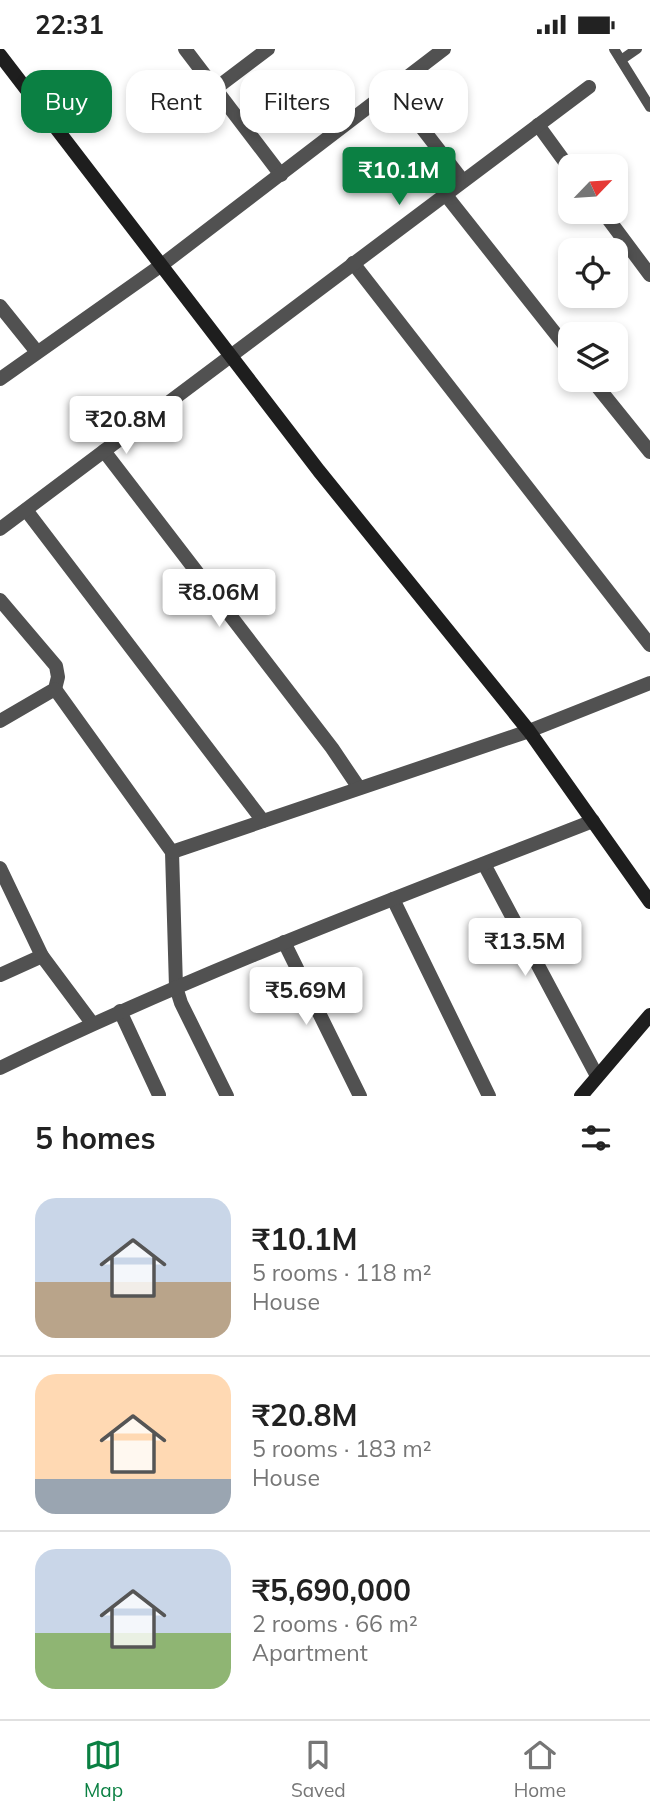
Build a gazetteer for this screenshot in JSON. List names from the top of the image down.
{
  "north": "top right",
  "page": {
    "status": "22:31",
    "chip": [
      "Buy",
      "Rent",
      "Filters",
      "New"
    ],
    "price": [
      "₹10.1M",
      "₹20.8M",
      "₹8.06M",
      "₹13.5M",
      "₹5.69M"
    ],
    "heading": "5 homes",
    "list": [
      {
        "name": "₹10.1M",
        "note": "5 rooms · 118 m² · House"
      },
      {
        "name": "₹20.8M",
        "note": "5 rooms · 183 m² · House"
      },
      {
        "name": "₹5,690,000",
        "note": "2 rooms · 66 m² · Apartment"
      }
    ],
    "tabs": ["Map", "Saved", "Home"]
  }
}
